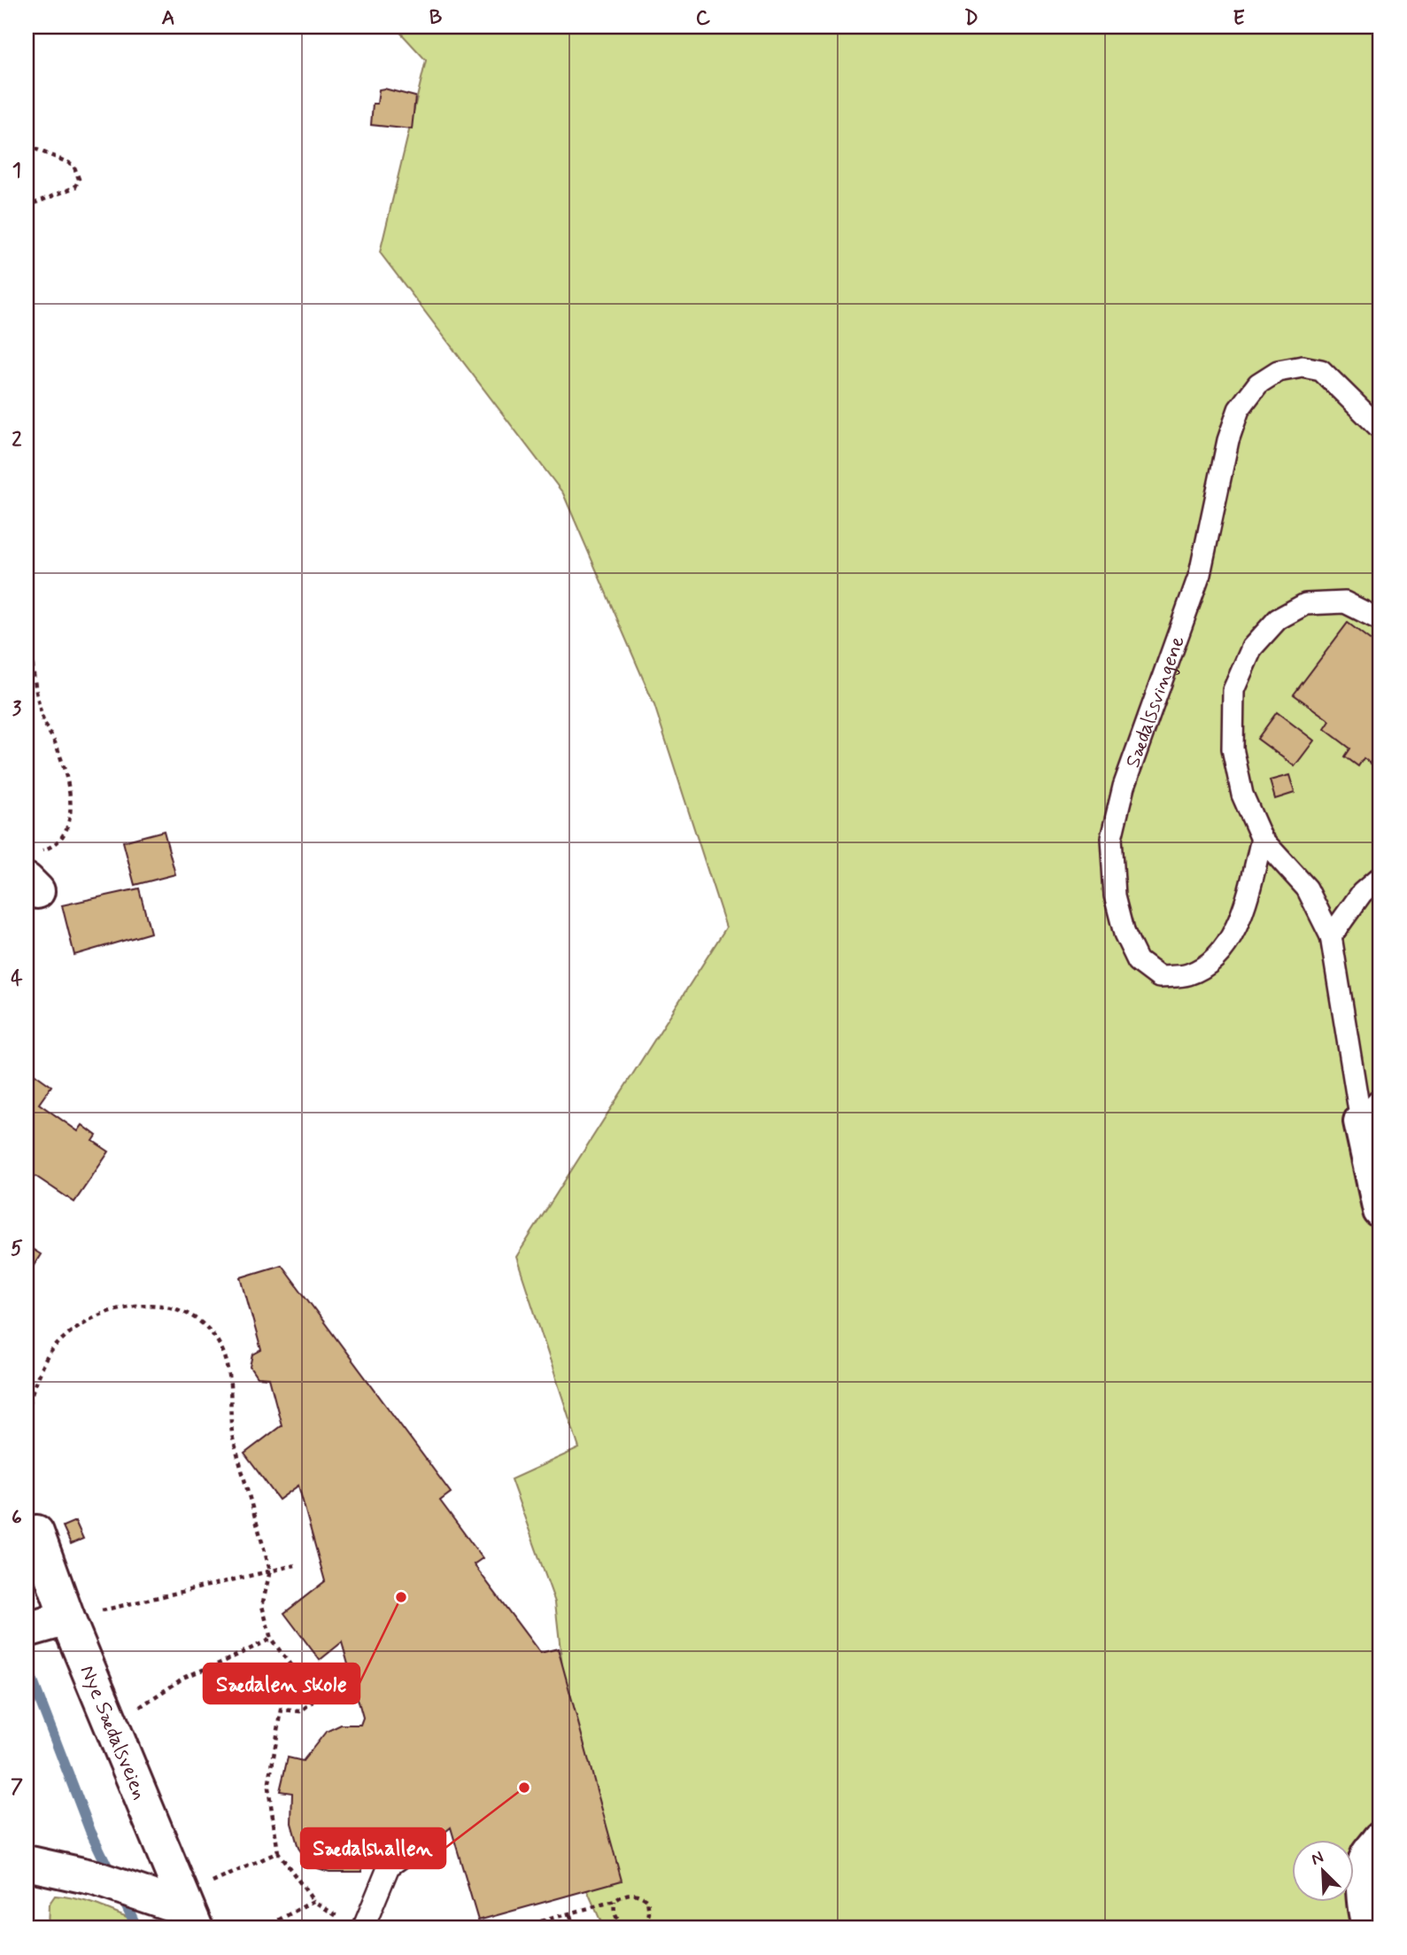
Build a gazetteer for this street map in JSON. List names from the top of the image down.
{
  "streets": {
    "street": ["Nye Sædalsveien"],
    "lane": ["Sædalssvingene"]
  },
  "places": ["Sædalen skole", "Sædalshallen"],
  "north": "top left",
  "grid": {
    "columns": [
      "A",
      "B",
      "C",
      "D",
      "E"
    ],
    "rows": [
      "1",
      "2",
      "3",
      "4",
      "5",
      "6",
      "7"
    ]
  }
}
